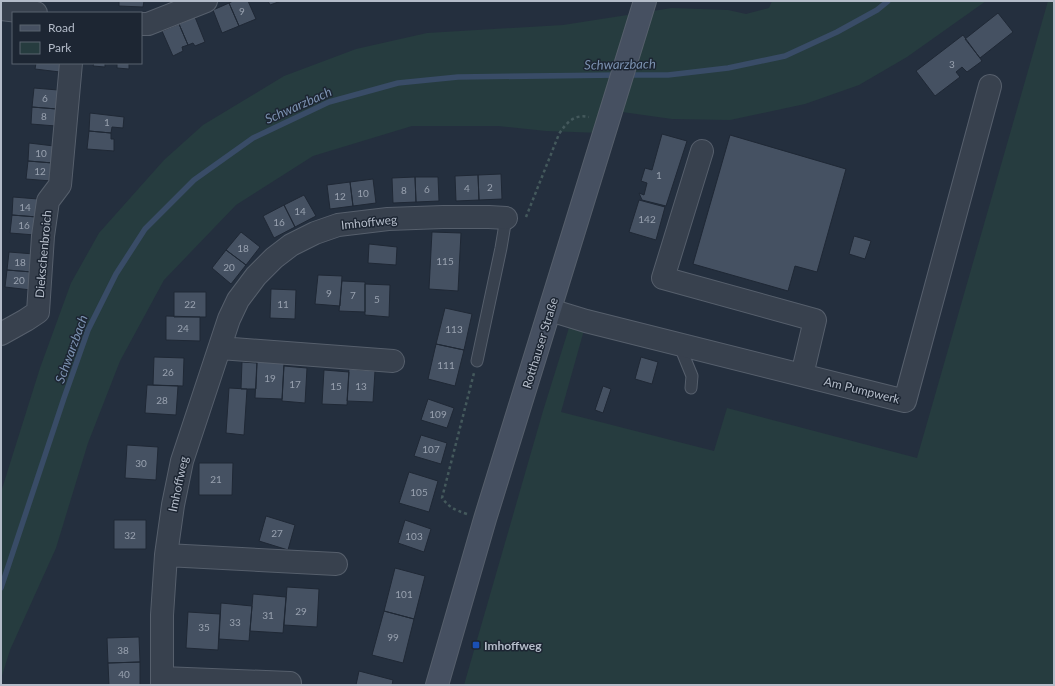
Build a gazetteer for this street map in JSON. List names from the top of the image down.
{
  "streets": {
    "main road": ["Rotthauser Straße"],
    "street": ["Imhoffweg", "Diekschenbroich", "Am Pumpwerk"]
  },
  "crossings": [
    ["Rotthauser Straße", "Am Pumpwerk"]
  ],
  "water": ["Schwarzbach"],
  "places": {
    "transit": ["Imhoffweg"]
  },
  "house_numbers": [
    "9",
    "3",
    "6",
    "8",
    "1",
    "10",
    "12",
    "1",
    "2",
    "4",
    "6",
    "8",
    "10",
    "12",
    "14",
    "14",
    "142",
    "16",
    "16",
    "18",
    "115",
    "18",
    "20",
    "20",
    "9",
    "7",
    "5",
    "22",
    "11",
    "24",
    "113",
    "111",
    "26",
    "19",
    "17",
    "15",
    "13",
    "28",
    "109",
    "107",
    "30",
    "21",
    "105",
    "27",
    "32",
    "103",
    "101",
    "29",
    "31",
    "33",
    "35",
    "99",
    "38",
    "40"
  ],
  "legend": ["Road", "Park"]
}
